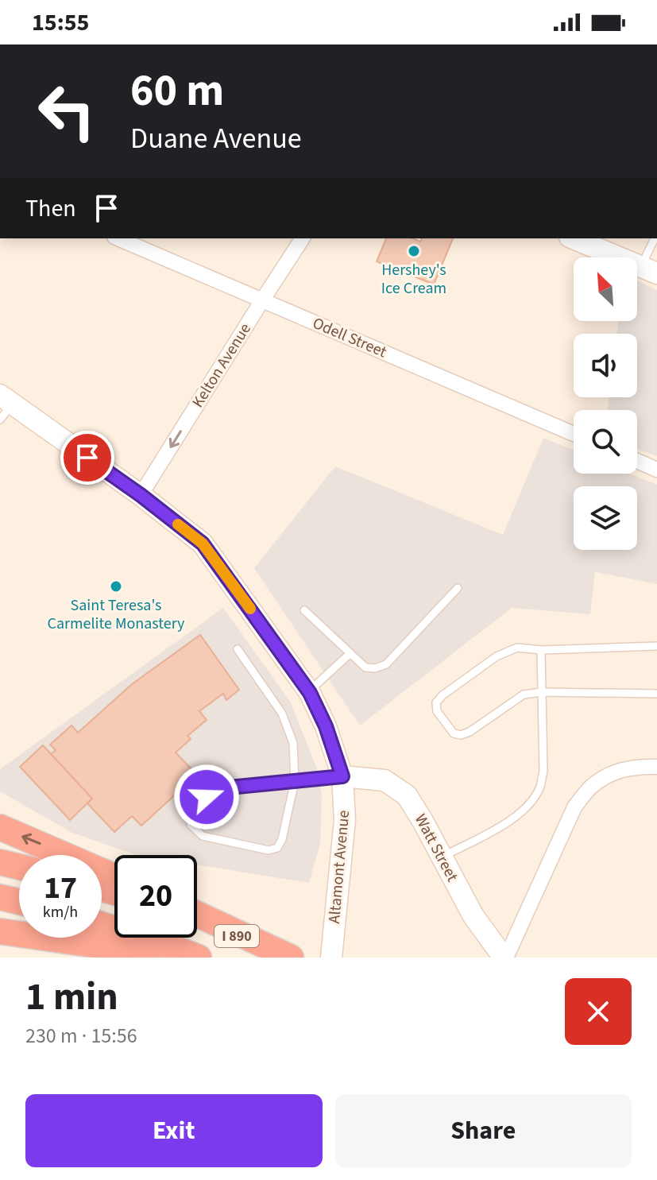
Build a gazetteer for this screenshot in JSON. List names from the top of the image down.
{
  "streets": {
    "highway": ["I 890"],
    "main road": ["Watt Street", "Altamont Avenue"],
    "street": ["Odell Street", "Kelton Avenue"]
  },
  "crossings": [
    ["Odell Street", "Kelton Avenue"],
    ["Kelton Avenue", "Altamont Avenue"],
    ["Watt Street", "Altamont Avenue"]
  ],
  "one_way": ["Kelton Avenue"],
  "places": ["Hershey's Ice Cream", "Saint Teresa's Carmelite Monastery"],
  "north": "top left",
  "page": {
    "status": "15:55",
    "turn": ["60 m", "Duane Avenue"],
    "then": "Then",
    "speed": "17 km/h",
    "limit": "20",
    "heading": ["1 min", "230 m · 15:56"],
    "buttons": ["Exit", "Share"]
  }
}
